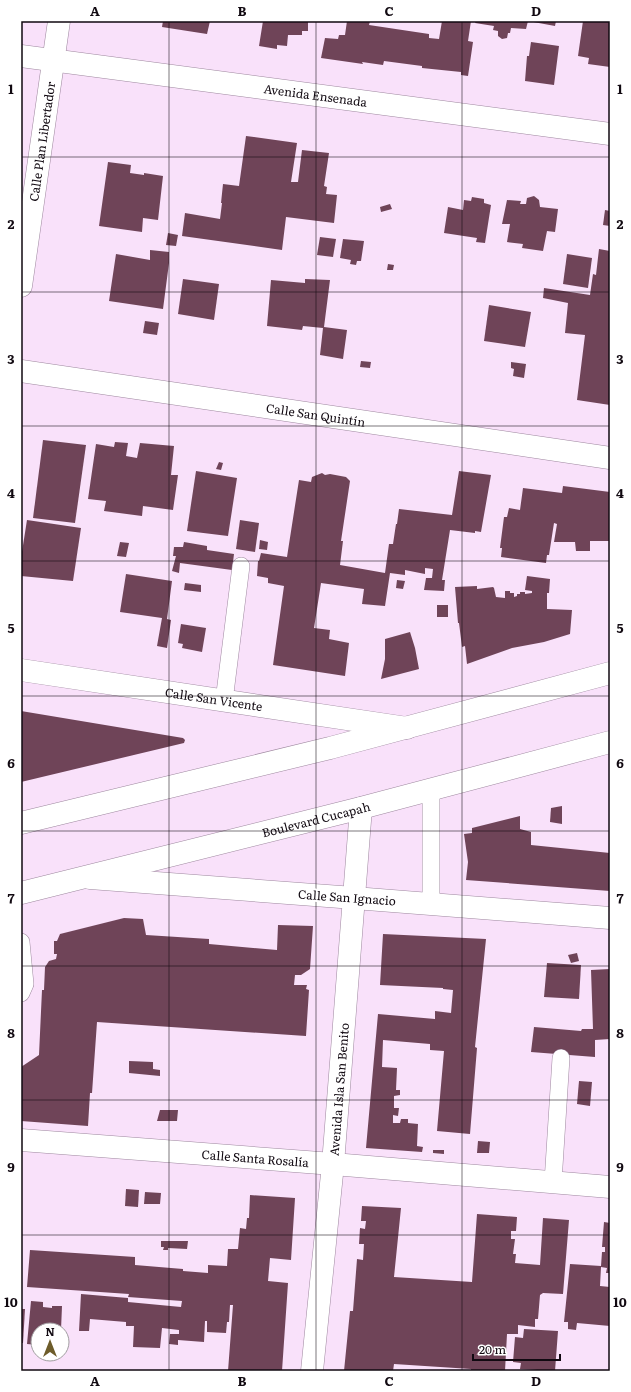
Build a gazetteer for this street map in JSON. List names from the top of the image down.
{
  "streets": {
    "street": [
      "Avenida Ensenada",
      "Calle Plan Libertador",
      "Calle San Quintín",
      "Calle San Vicente",
      "Boulevard Cucapah",
      "Calle San Ignacio",
      "Avenida Isla San Benito",
      "Calle Santa Rosalía"
    ]
  },
  "crossings": [
    ["Avenida Ensenada", "Calle Plan Libertador"],
    ["Boulevard Cucapah", "Calle San Ignacio"],
    ["Boulevard Cucapah", "Avenida Isla San Benito"],
    ["Calle San Ignacio", "Avenida Isla San Benito"],
    ["Avenida Isla San Benito", "Calle Santa Rosalía"]
  ],
  "scale_bar": "20 m",
  "north": "top",
  "grid": {
    "columns": [
      "A",
      "B",
      "C",
      "D"
    ],
    "rows": [
      "1",
      "2",
      "3",
      "4",
      "5",
      "6",
      "7",
      "8",
      "9",
      "10"
    ]
  }
}
